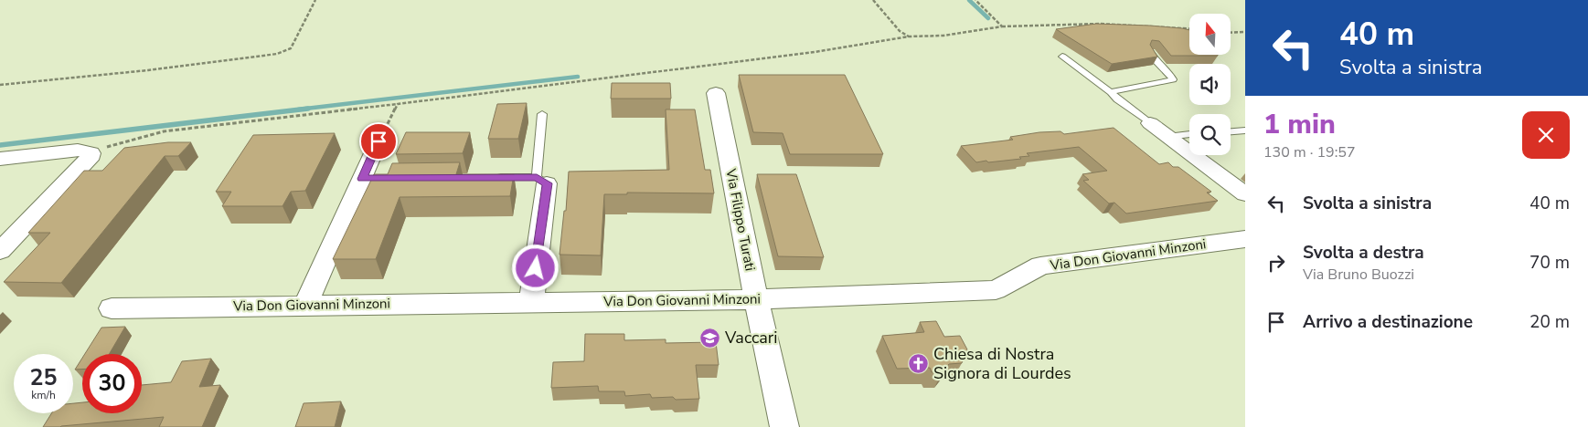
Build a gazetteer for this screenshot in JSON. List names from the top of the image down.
{
  "streets": {
    "street": ["Via Filippo Turati", "Via Don Giovanni Minzoni"]
  },
  "crossings": [
    ["Via Filippo Turati", "Via Don Giovanni Minzoni"]
  ],
  "places": {
    "school or university": ["Vaccari"],
    "church": ["Chiesa di Nostra Signora di Lourdes"]
  },
  "north": "top",
  "page": {
    "turn": ["40 m", "Svolta a sinistra"],
    "heading": ["1 min", "130 m · 19:57"],
    "list": [
      {
        "name": "Svolta a sinistra",
        "value": "40 m"
      },
      {
        "name": "Svolta a destra",
        "note": "Via Bruno Buozzi",
        "value": "70 m"
      },
      {
        "name": "Arrivo a destinazione",
        "value": "20 m"
      }
    ],
    "speed": "25 km/h",
    "limit": "30"
  }
}
